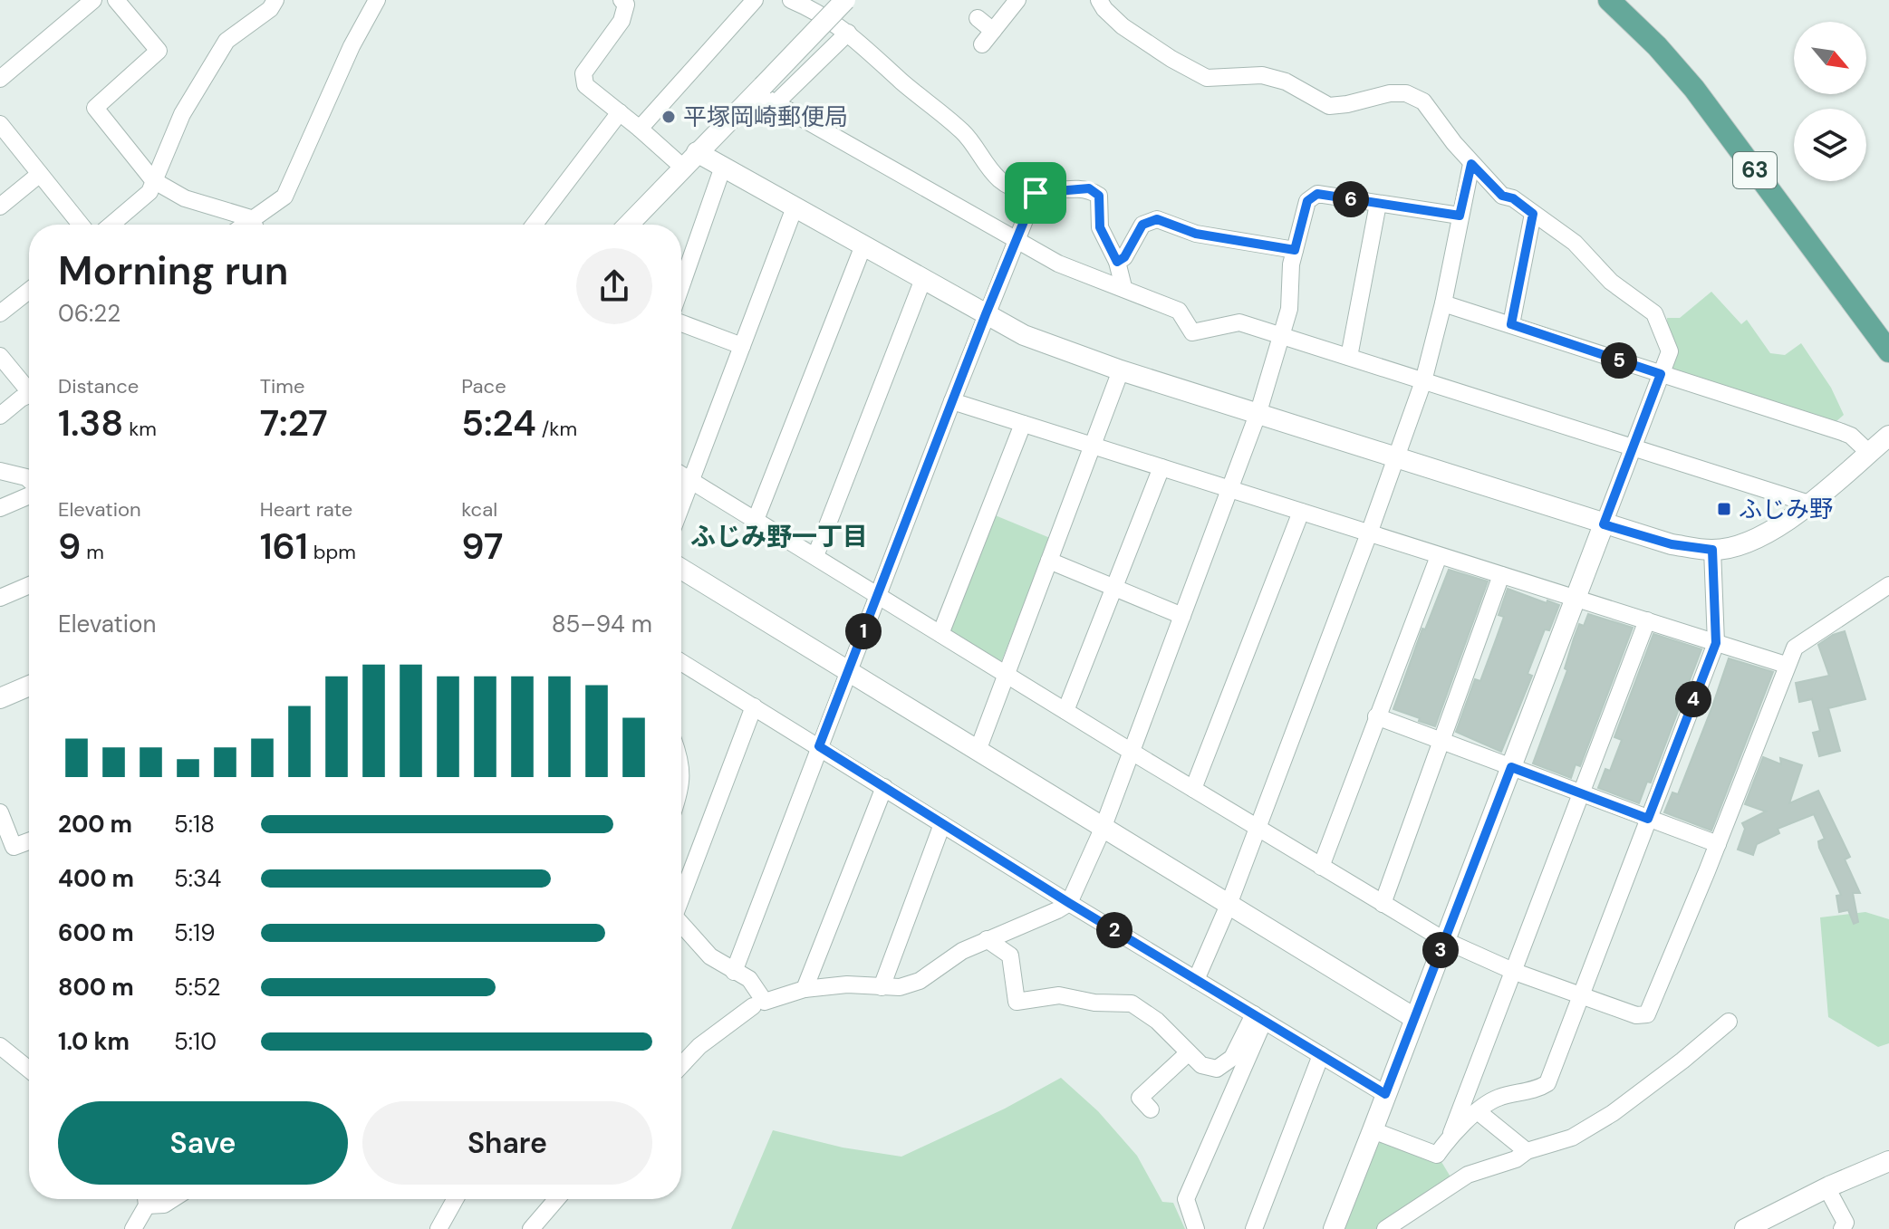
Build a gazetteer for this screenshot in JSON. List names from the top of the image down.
{
  "streets": {
    "main road": ["63"]
  },
  "districts": ["ふじみ野一丁目"],
  "places": {
    "other": ["平塚岡崎郵便局"],
    "transit": ["ふじみ野"]
  },
  "north": "bottom right",
  "page": {
    "pins": [
      "6",
      "5",
      "1",
      "4",
      "2",
      "3"
    ],
    "heading": ["Morning run", "06:22"],
    "stats": [
      ["Distance", "1.38 km"],
      ["Time", "7:27"],
      ["Pace", "5:24 /km"],
      ["Elevation", "9 m"],
      ["Heart rate", "161 bpm"],
      ["kcal", "97"]
    ],
    "chart": ["Elevation", "85–94 m"],
    "list": [
      {
        "name": "200 m",
        "note": "5:18"
      },
      {
        "name": "400 m",
        "note": "5:34"
      },
      {
        "name": "600 m",
        "note": "5:19"
      },
      {
        "name": "800 m",
        "note": "5:52"
      },
      {
        "name": "1.0 km",
        "note": "5:10"
      }
    ],
    "buttons": ["Save", "Share"]
  }
}
